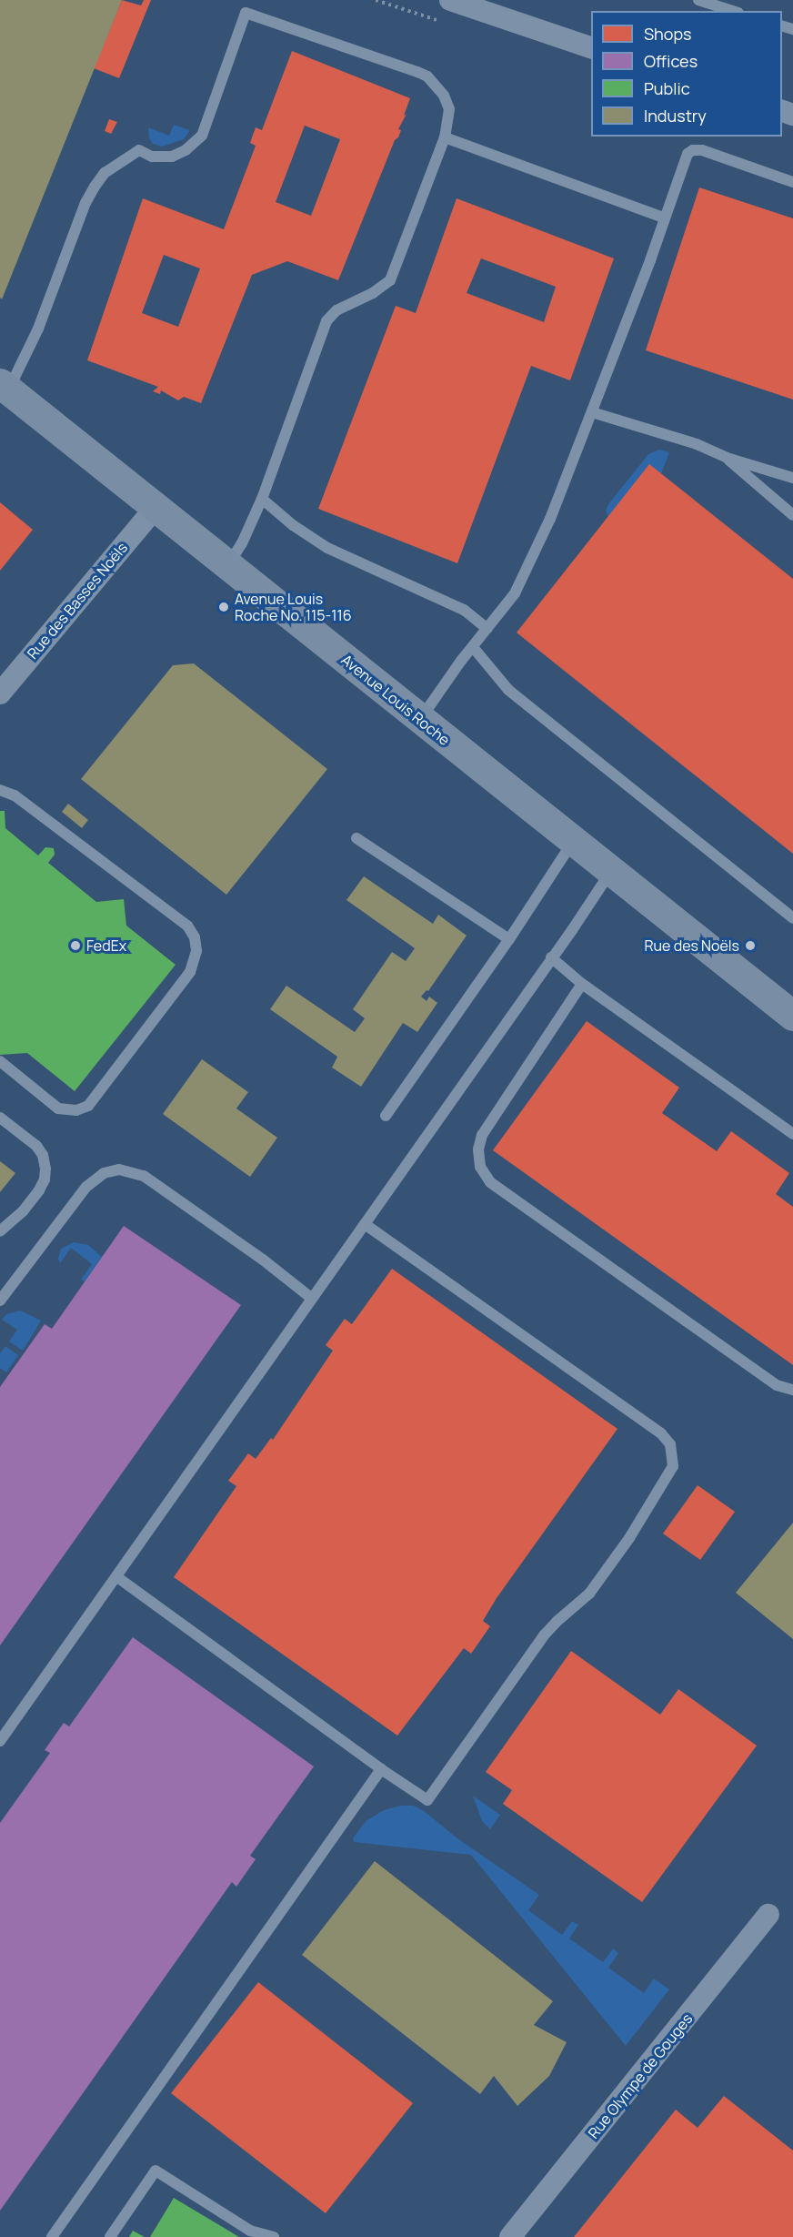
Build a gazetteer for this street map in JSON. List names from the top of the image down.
{
  "streets": {
    "main road": ["Avenue Louis Roche"],
    "street": ["Rue des Basses Noëls", "Rue Olympe de Gouges"]
  },
  "crossings": [
    ["Rue des Basses Noëls", "Avenue Louis Roche"]
  ],
  "places": ["Avenue Louis Roche No. 115-116", "FedEx", "Rue des Noëls"],
  "legend": [
    "Shops",
    "Offices",
    "Public",
    "Industry"
  ]
}
